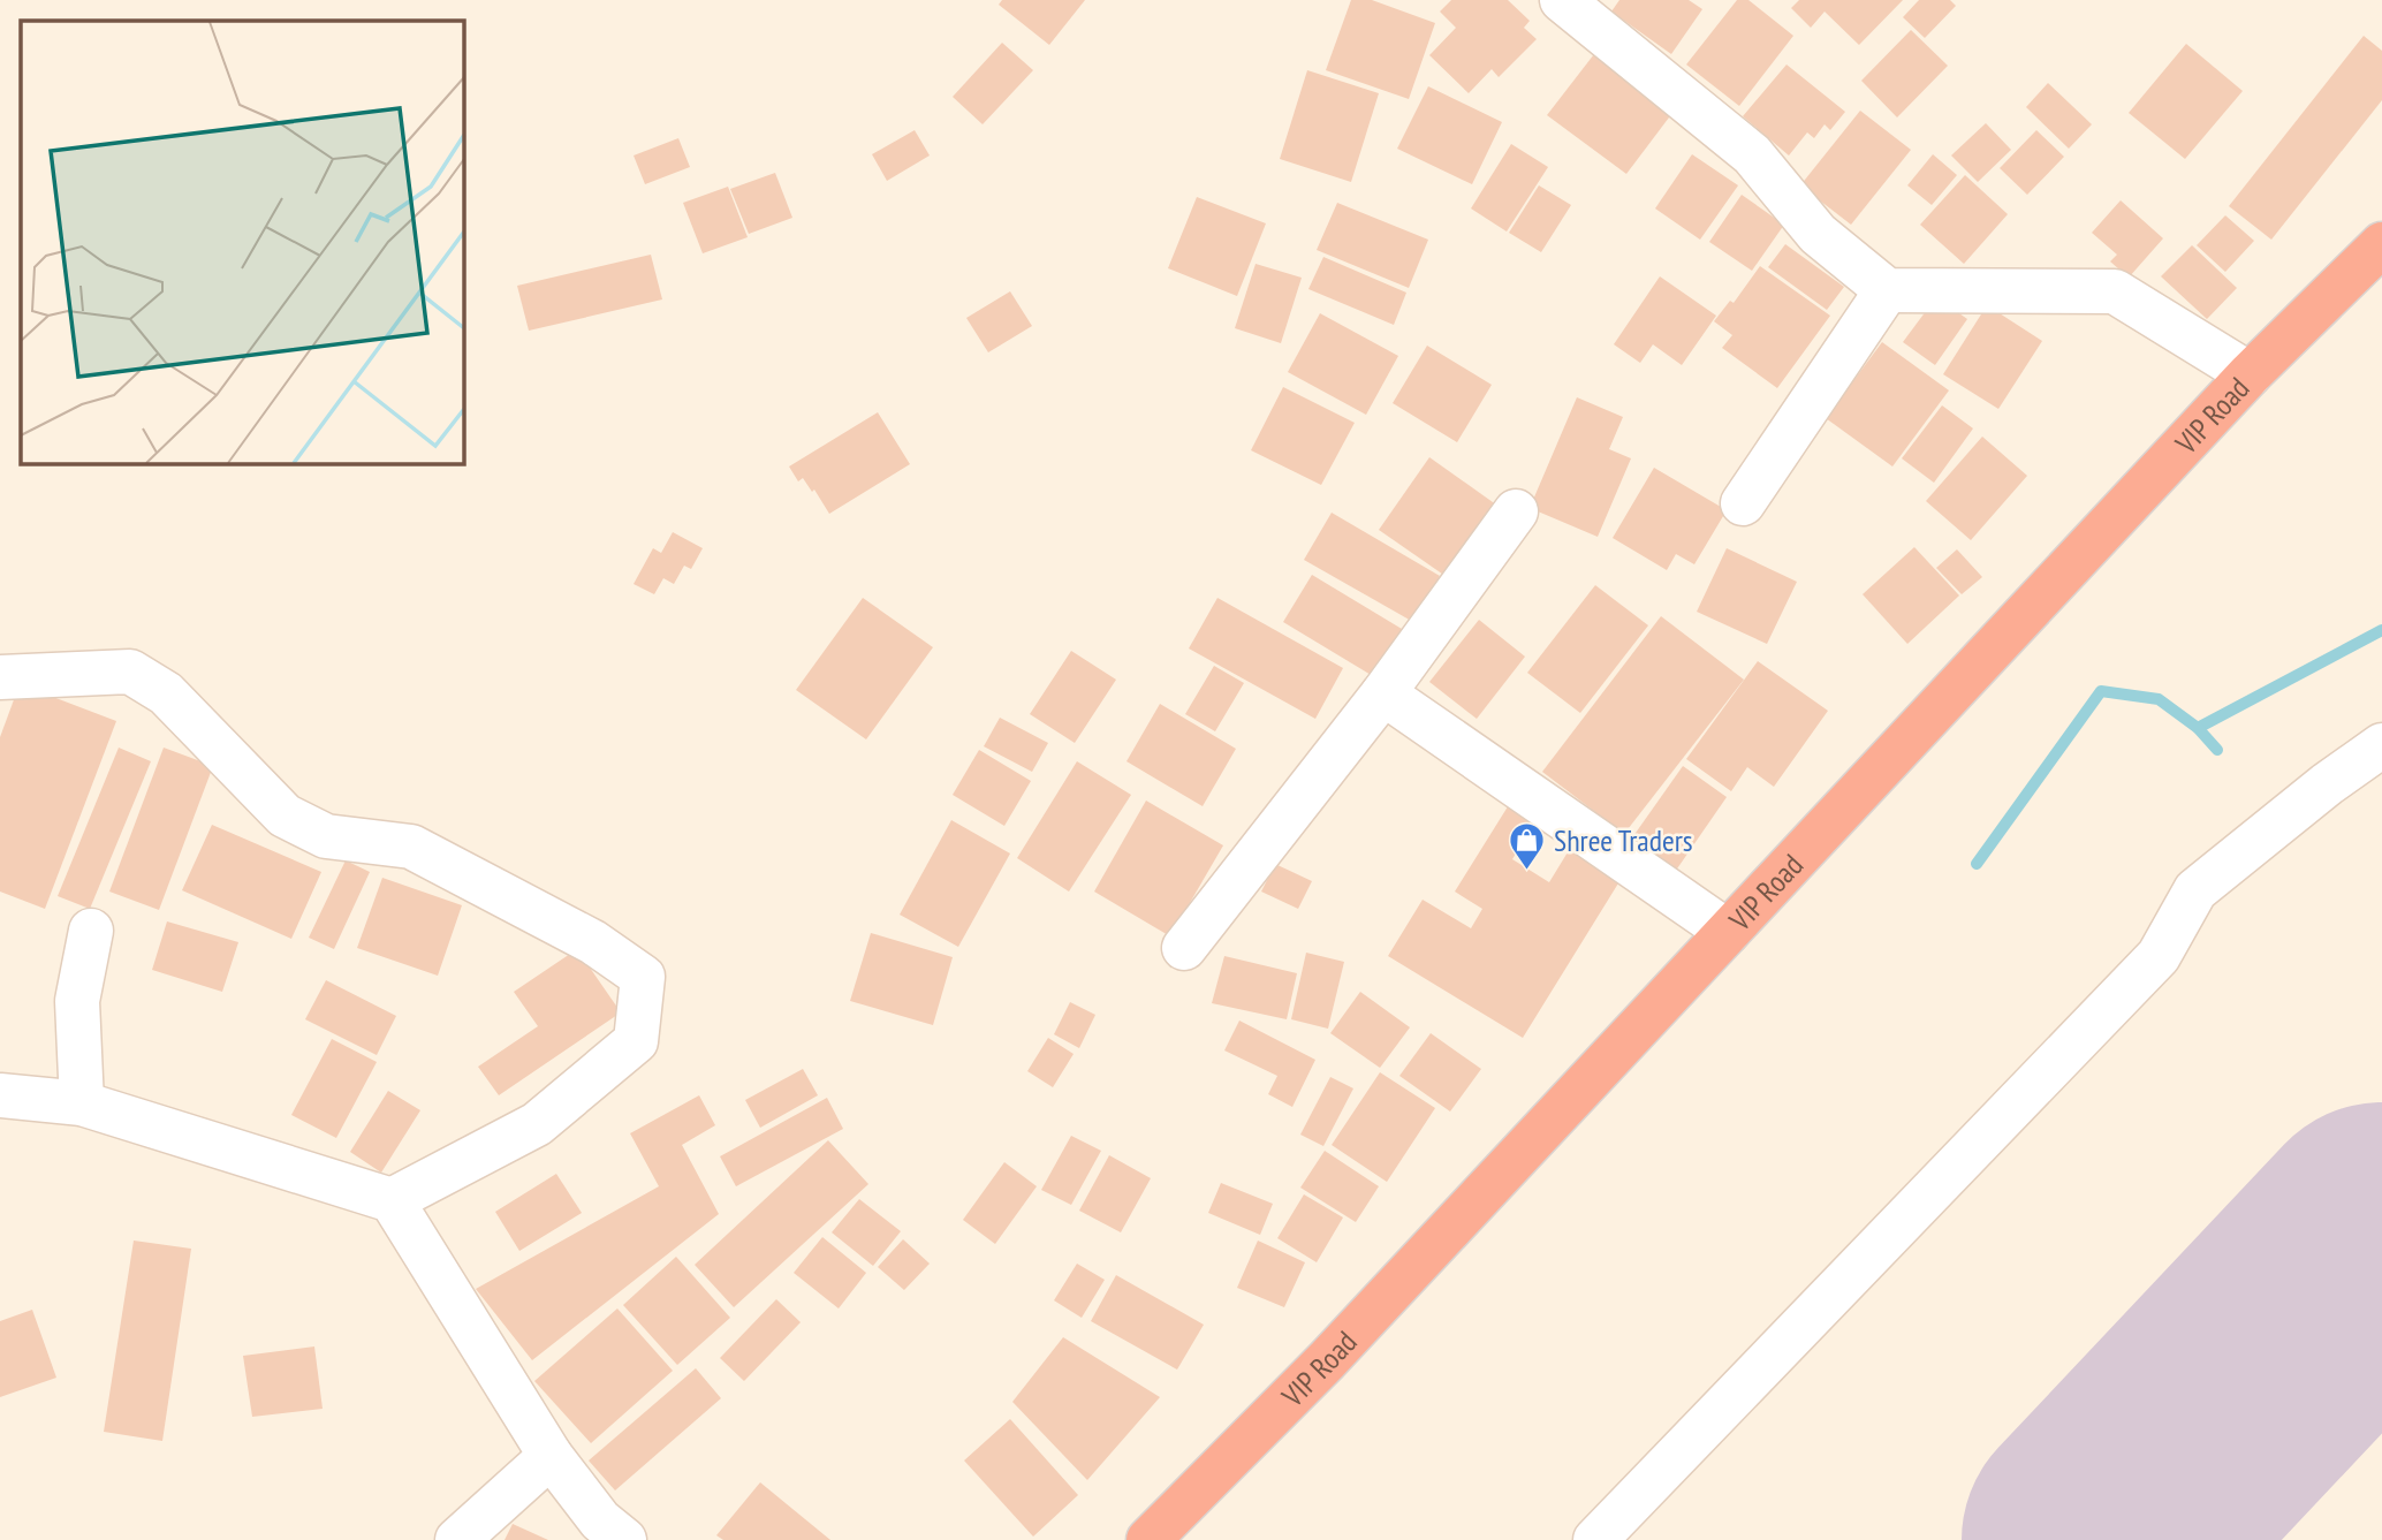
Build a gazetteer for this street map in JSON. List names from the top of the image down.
{
  "streets": {
    "highway": ["VIP Road"]
  },
  "places": {
    "shop": ["Shree Traders"]
  }
}
